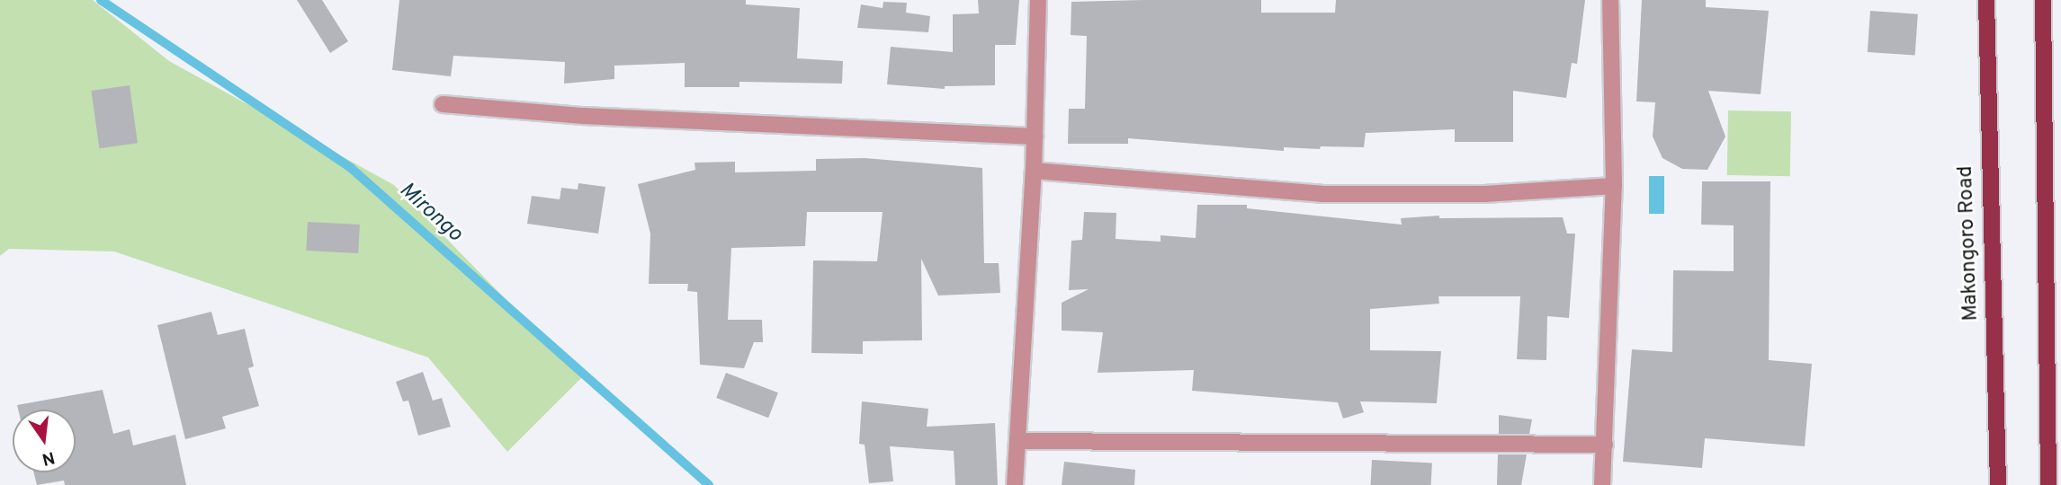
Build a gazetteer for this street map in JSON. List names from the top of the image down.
{
  "streets": {
    "main road": ["Makongoro Road"]
  },
  "water": ["Mirongo"],
  "north": "bottom"
}
